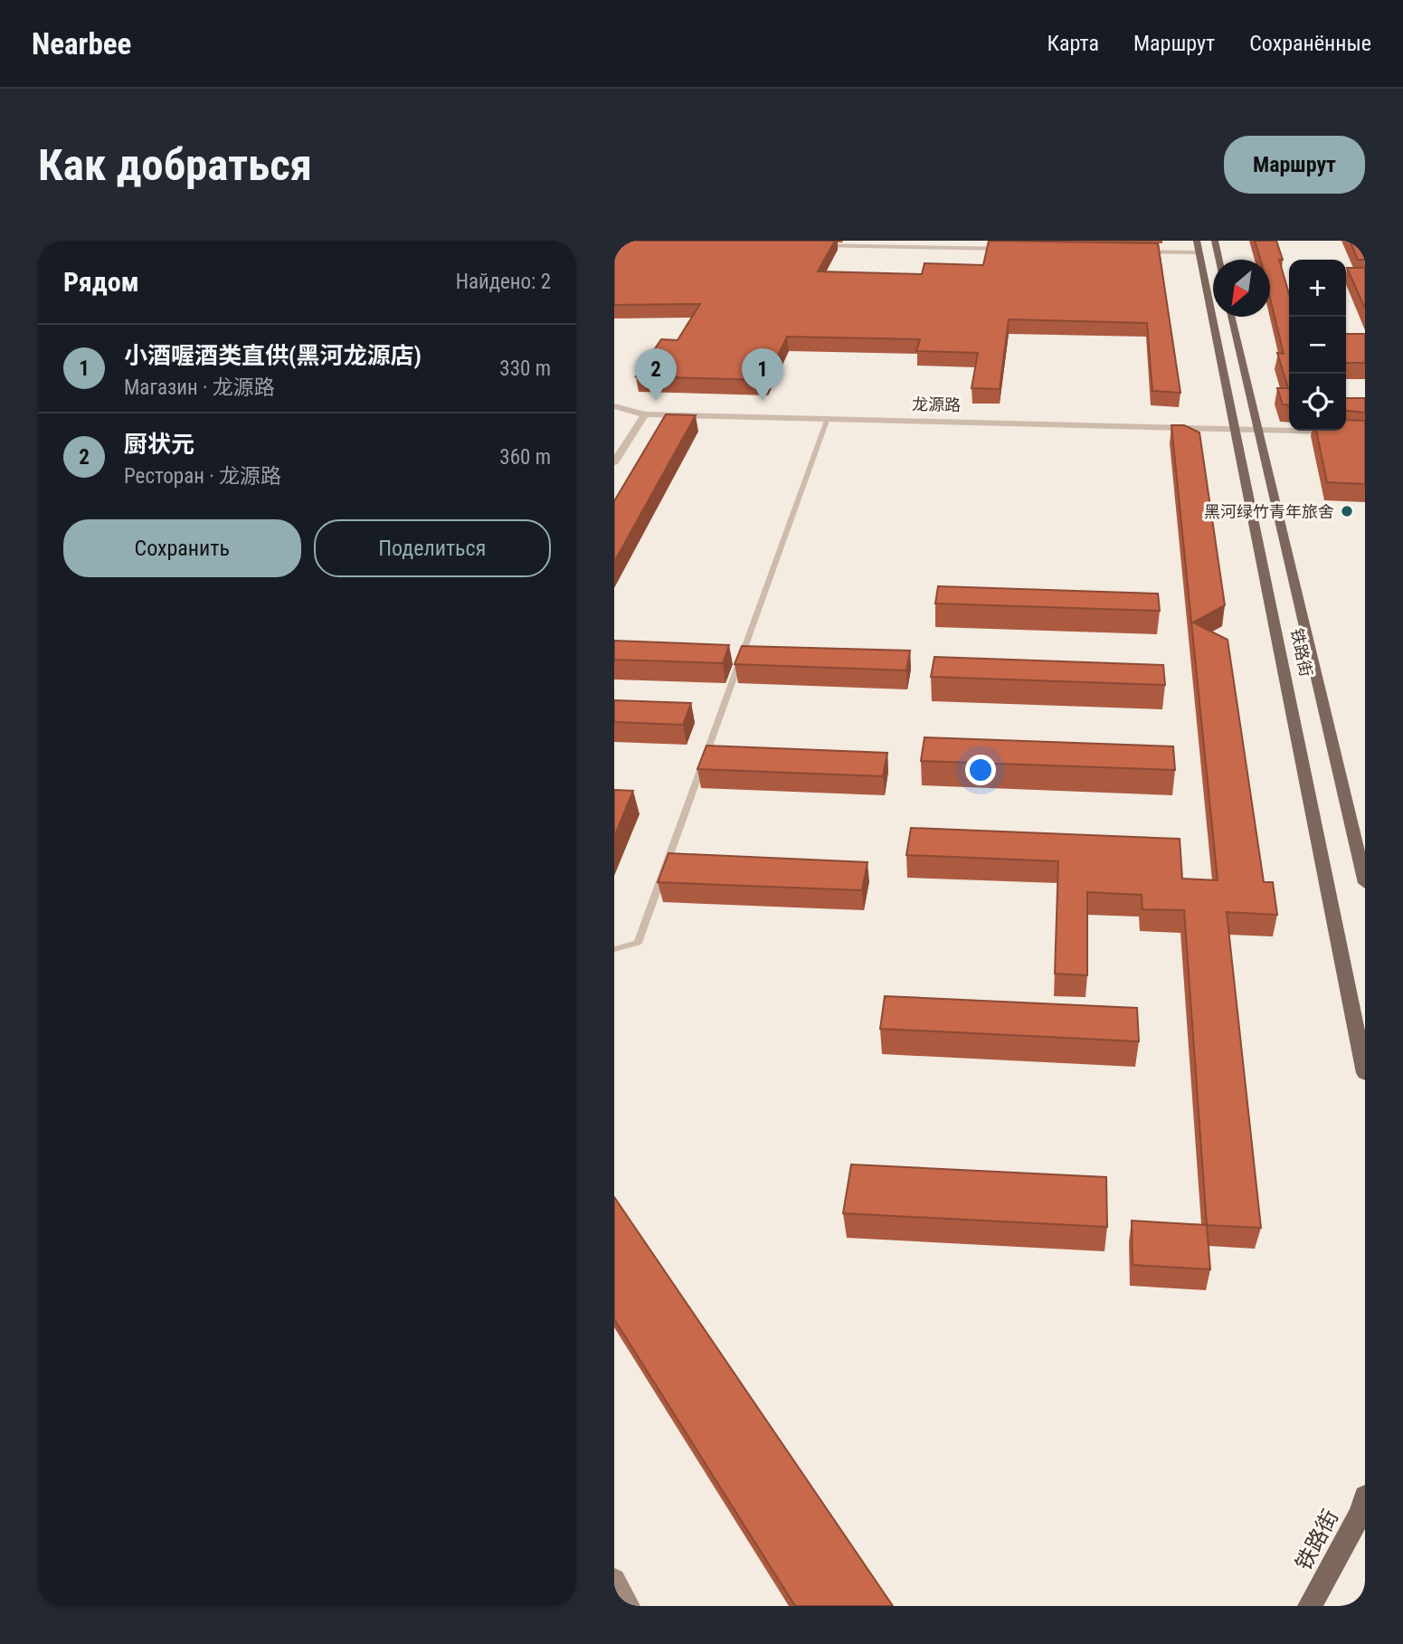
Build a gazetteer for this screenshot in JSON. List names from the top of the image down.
{
  "streets": {
    "main road": ["铁路街"],
    "street": ["龙源路"]
  },
  "crossings": [
    ["龙源路", "铁路街"]
  ],
  "places": ["黑河绿竹青年旅舍"],
  "north": "bottom left",
  "page": {
    "header": "Nearbee",
    "nav": ["Карта", "Маршрут", "Сохранённые"],
    "buttons": [
      "Маршрут",
      ["Сохранить", "Поделиться"]
    ],
    "title": "Как добраться",
    "heading": ["Рядом", "Найдено: 2"],
    "map_buttons": ["+", "−"],
    "list": [
      {
        "mark": "1",
        "name": "小酒喔酒类直供(黑河龙源店)",
        "note": "Магазин · 龙源路",
        "value": "330 m"
      },
      {
        "mark": "2",
        "name": "厨状元",
        "note": "Ресторан · 龙源路",
        "value": "360 m"
      }
    ],
    "pins": ["1", "2"]
  }
}
